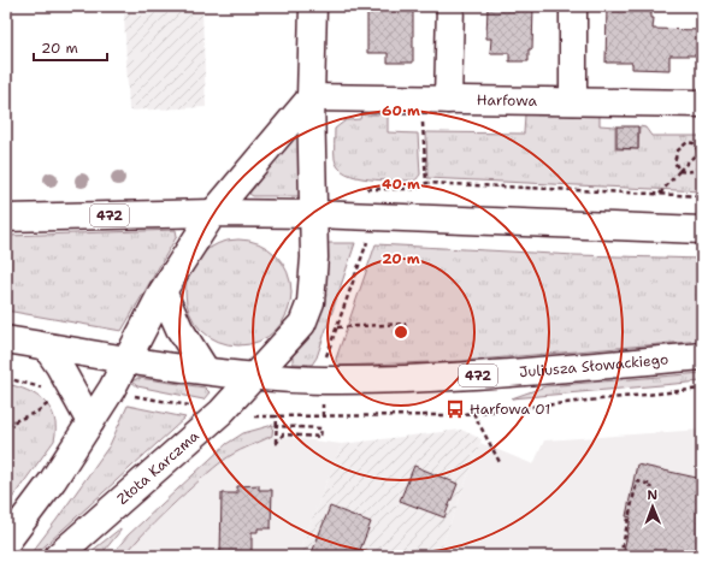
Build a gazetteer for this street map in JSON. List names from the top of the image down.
{
  "streets": {
    "street": [
      "Harfowa",
      "472",
      "Juliusza Słowackiego",
      "Złota Karczma"
    ]
  },
  "crossings": [
    ["472", "Juliusza Słowackiego"],
    ["472", "Złota Karczma"],
    ["Juliusza Słowackiego", "Złota Karczma"]
  ],
  "places": {
    "bus stop": ["Harfowa 01"]
  },
  "scale_bar": "20 m",
  "north": "top",
  "rings": ["60 m", "40 m", "20 m"]
}
